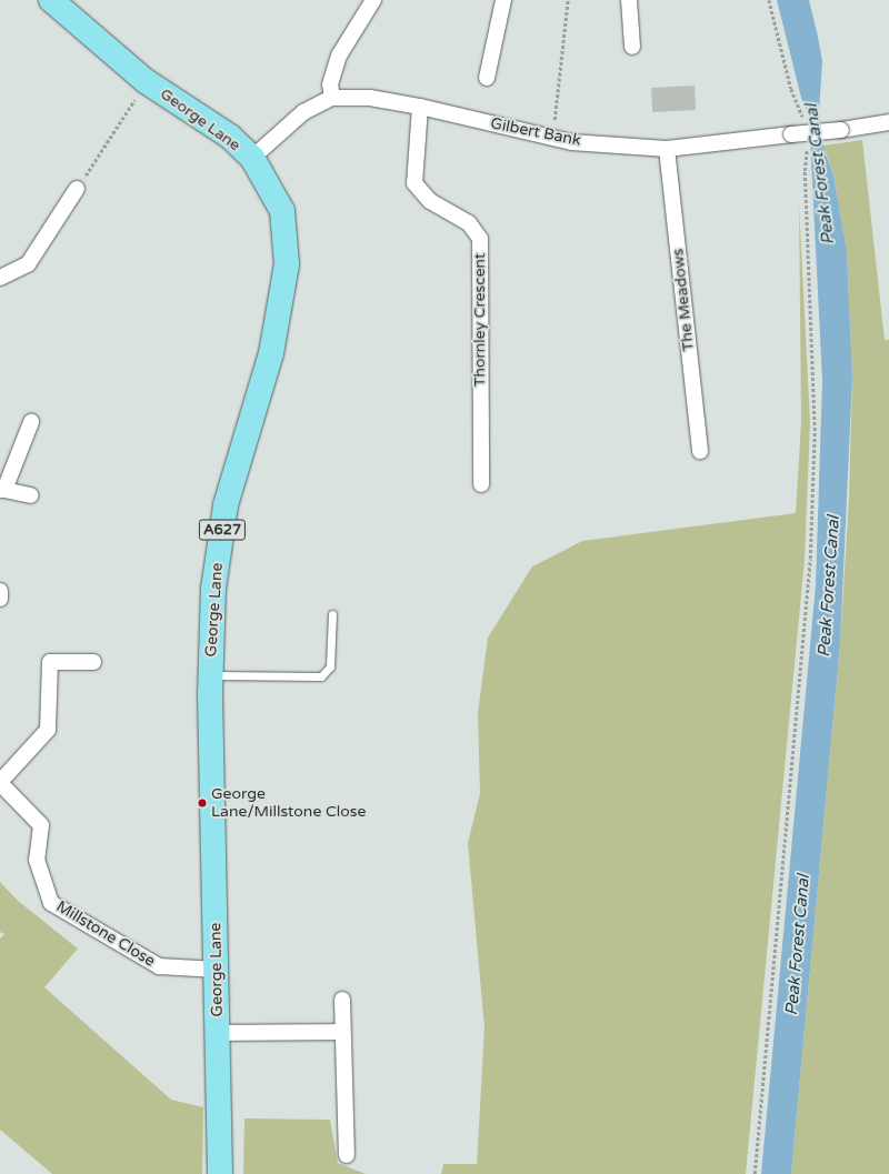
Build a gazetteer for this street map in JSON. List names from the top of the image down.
{
  "streets": {
    "main road": ["George Lane", "A627"],
    "street": [
      "Gilbert Bank",
      "The Meadows",
      "Thornley Crescent",
      "Millstone Close"
    ]
  },
  "crossings": [
    ["George Lane", "Gilbert Bank"],
    ["George Lane", "Millstone Close"],
    ["Gilbert Bank", "The Meadows"],
    ["Gilbert Bank", "Thornley Crescent"]
  ],
  "water": ["Peak Forest Canal"],
  "places": ["George Lane/Millstone Close"]
}
